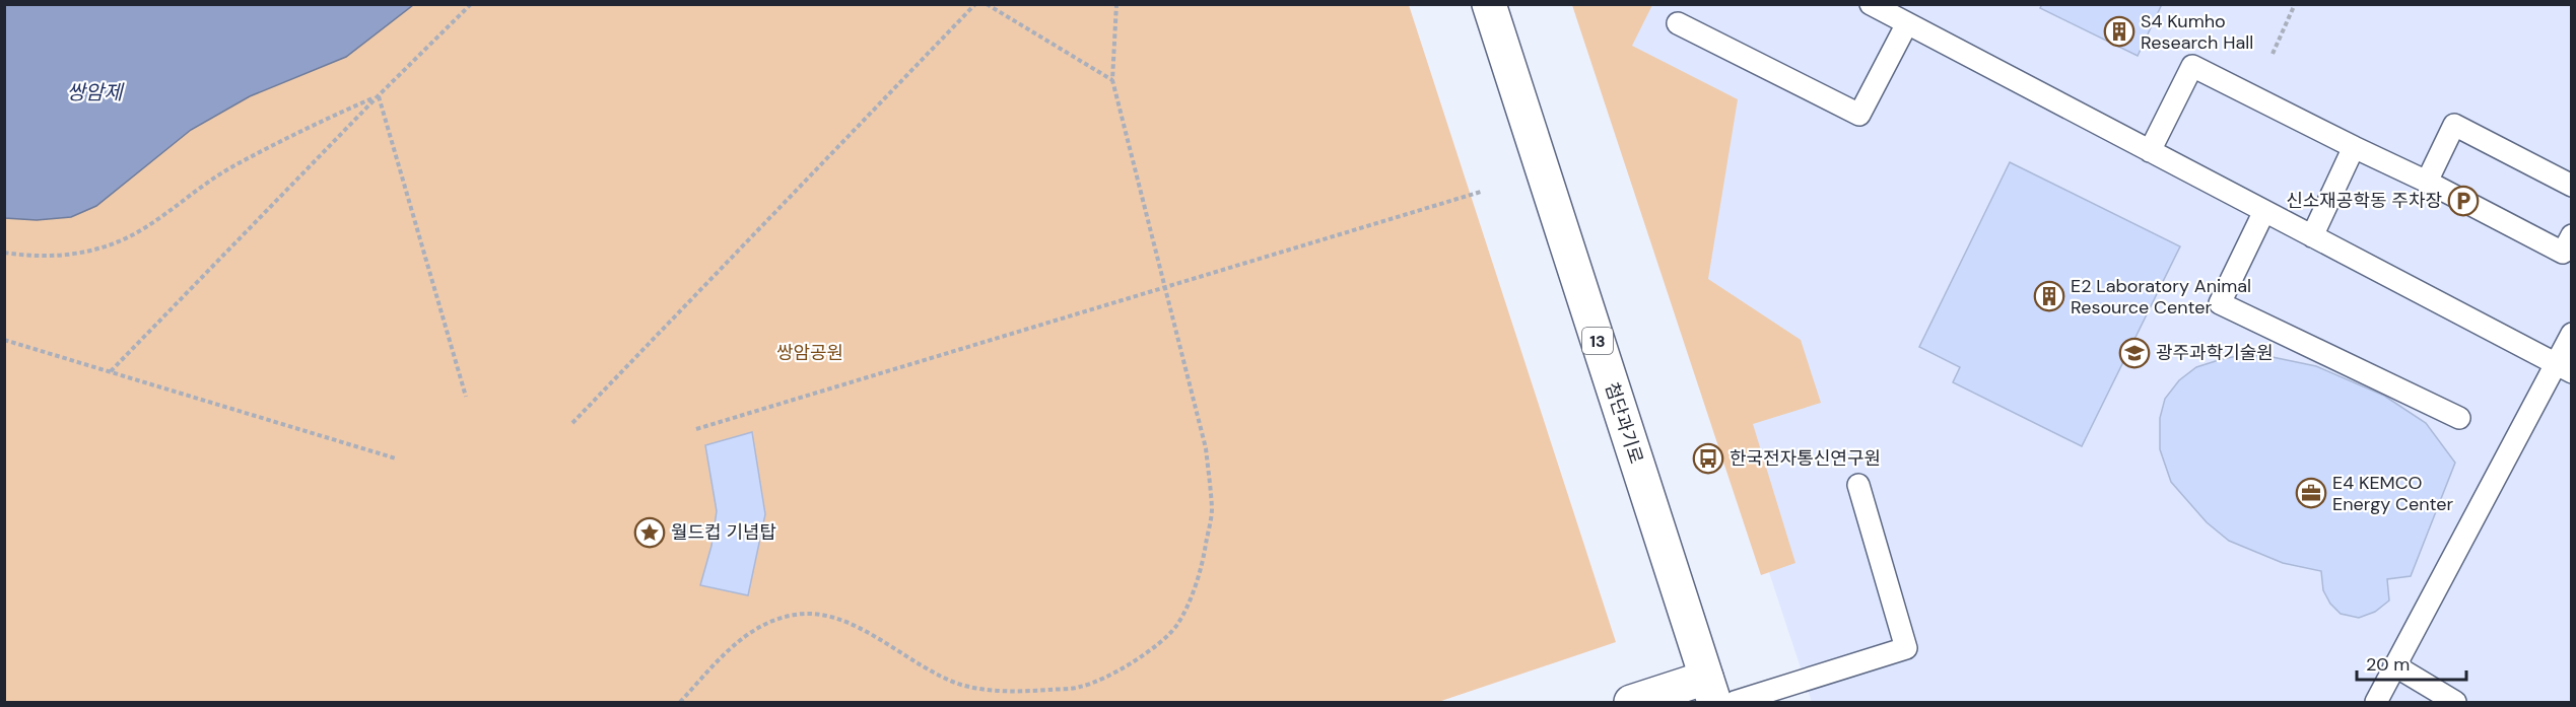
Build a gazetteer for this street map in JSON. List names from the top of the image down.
{
  "streets": {
    "main road": ["13", "첨단과기로"]
  },
  "water": ["쌍암제"],
  "parks": ["쌍암공원"],
  "places": {
    "building": ["S4 Kumho Research Hall", "E2 Laboratory Animal Resource Center"],
    "parking": ["신소재공학동 주차장"],
    "school or university": ["광주과학기술원"],
    "bus stop": ["한국전자통신연구원"],
    "office": ["E4 KEMCO Energy Center"],
    "place": ["월드컵 기념탑"]
  },
  "scale_bar": "20 m"
}
